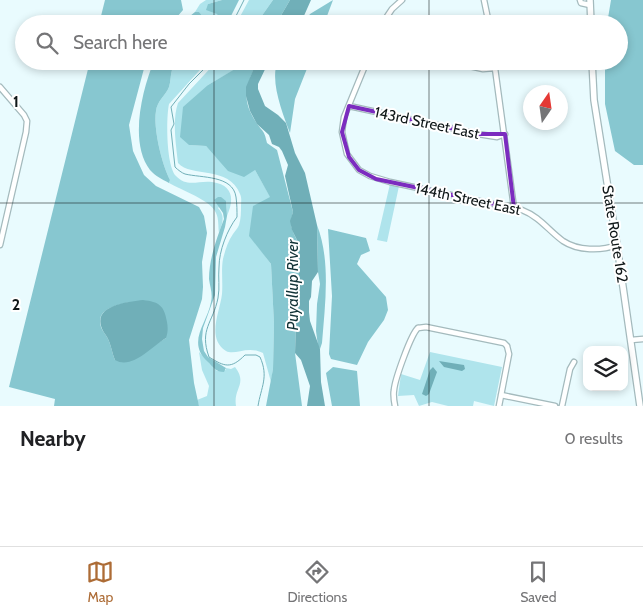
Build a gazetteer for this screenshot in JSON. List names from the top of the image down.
{
  "streets": {
    "main road": ["State Route 162"],
    "street": ["143rd Street East", "144th Street East"]
  },
  "crossings": [
    ["143rd Street East", "144th Street East"],
    ["144th Street East", "State Route 162"]
  ],
  "water": ["Puyallup River"],
  "north": "top",
  "page": {
    "search": "Search here",
    "heading": ["Nearby", "0 results"],
    "nav": ["Map", "Directions", "Saved"]
  },
  "grid": {
    "rows": ["1", "2"]
  }
}
